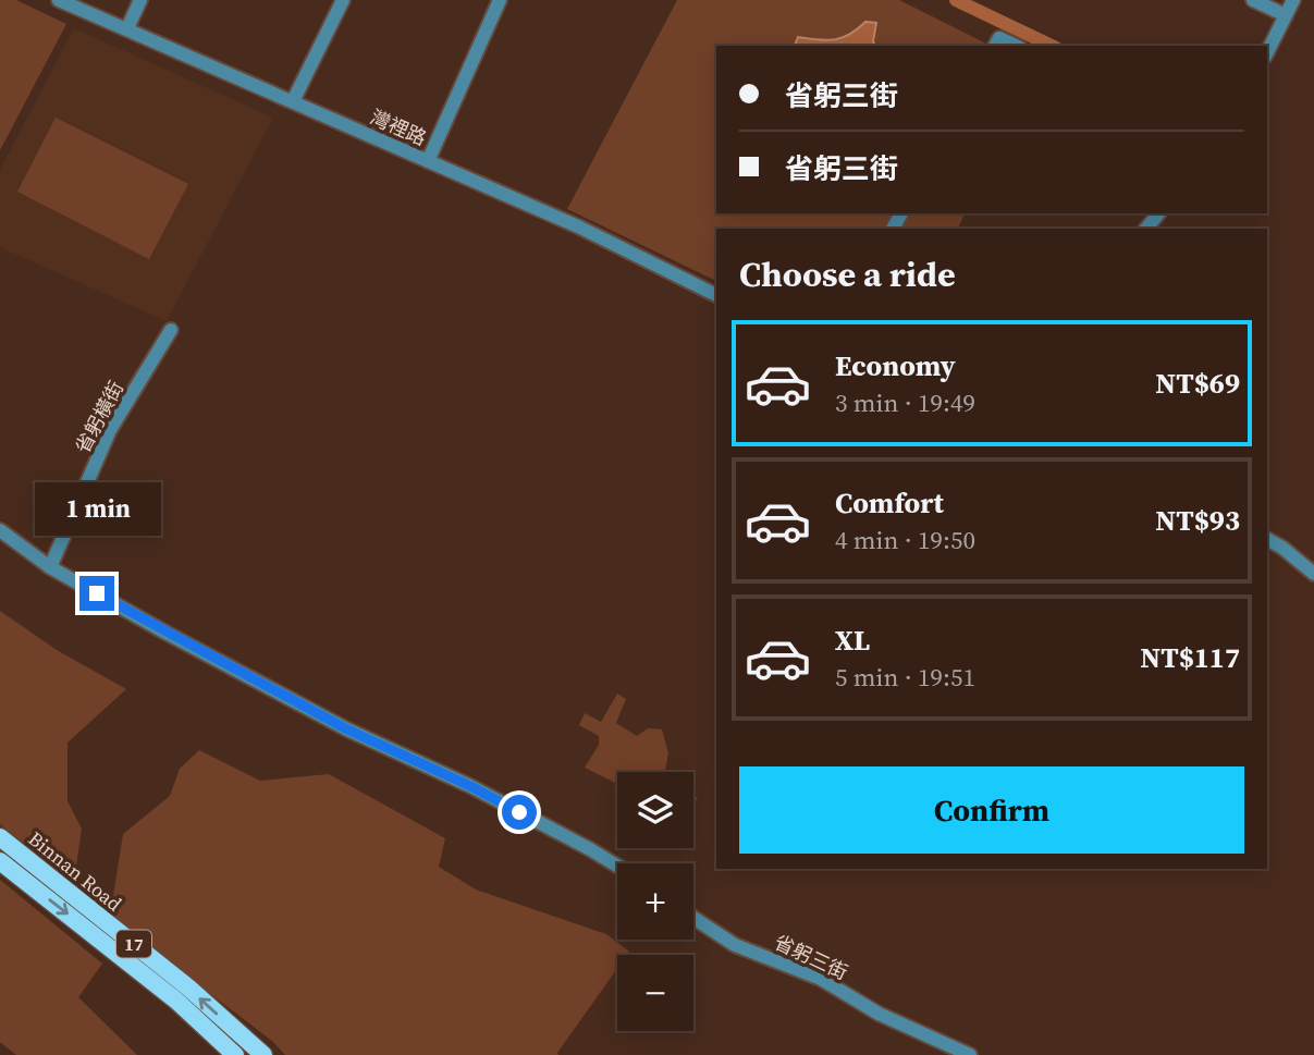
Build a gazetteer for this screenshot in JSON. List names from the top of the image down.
{
  "streets": {
    "main road": ["Binnan Road", "17"],
    "street": ["灣裡路", "省躬橫街", "省躬三街"]
  },
  "page": {
    "banner": ["省躬三街", "省躬三街"],
    "heading": "Choose a ride",
    "list": [
      {
        "name": "Economy",
        "note": "3 min · 19:49",
        "value": "NT$69"
      },
      {
        "name": "Comfort",
        "note": "4 min · 19:50",
        "value": "NT$93"
      },
      {
        "name": "XL",
        "note": "5 min · 19:51",
        "value": "NT$117"
      }
    ],
    "bubble": "1 min",
    "buttons": "Confirm",
    "map_buttons": ["+", "−"]
  }
}
